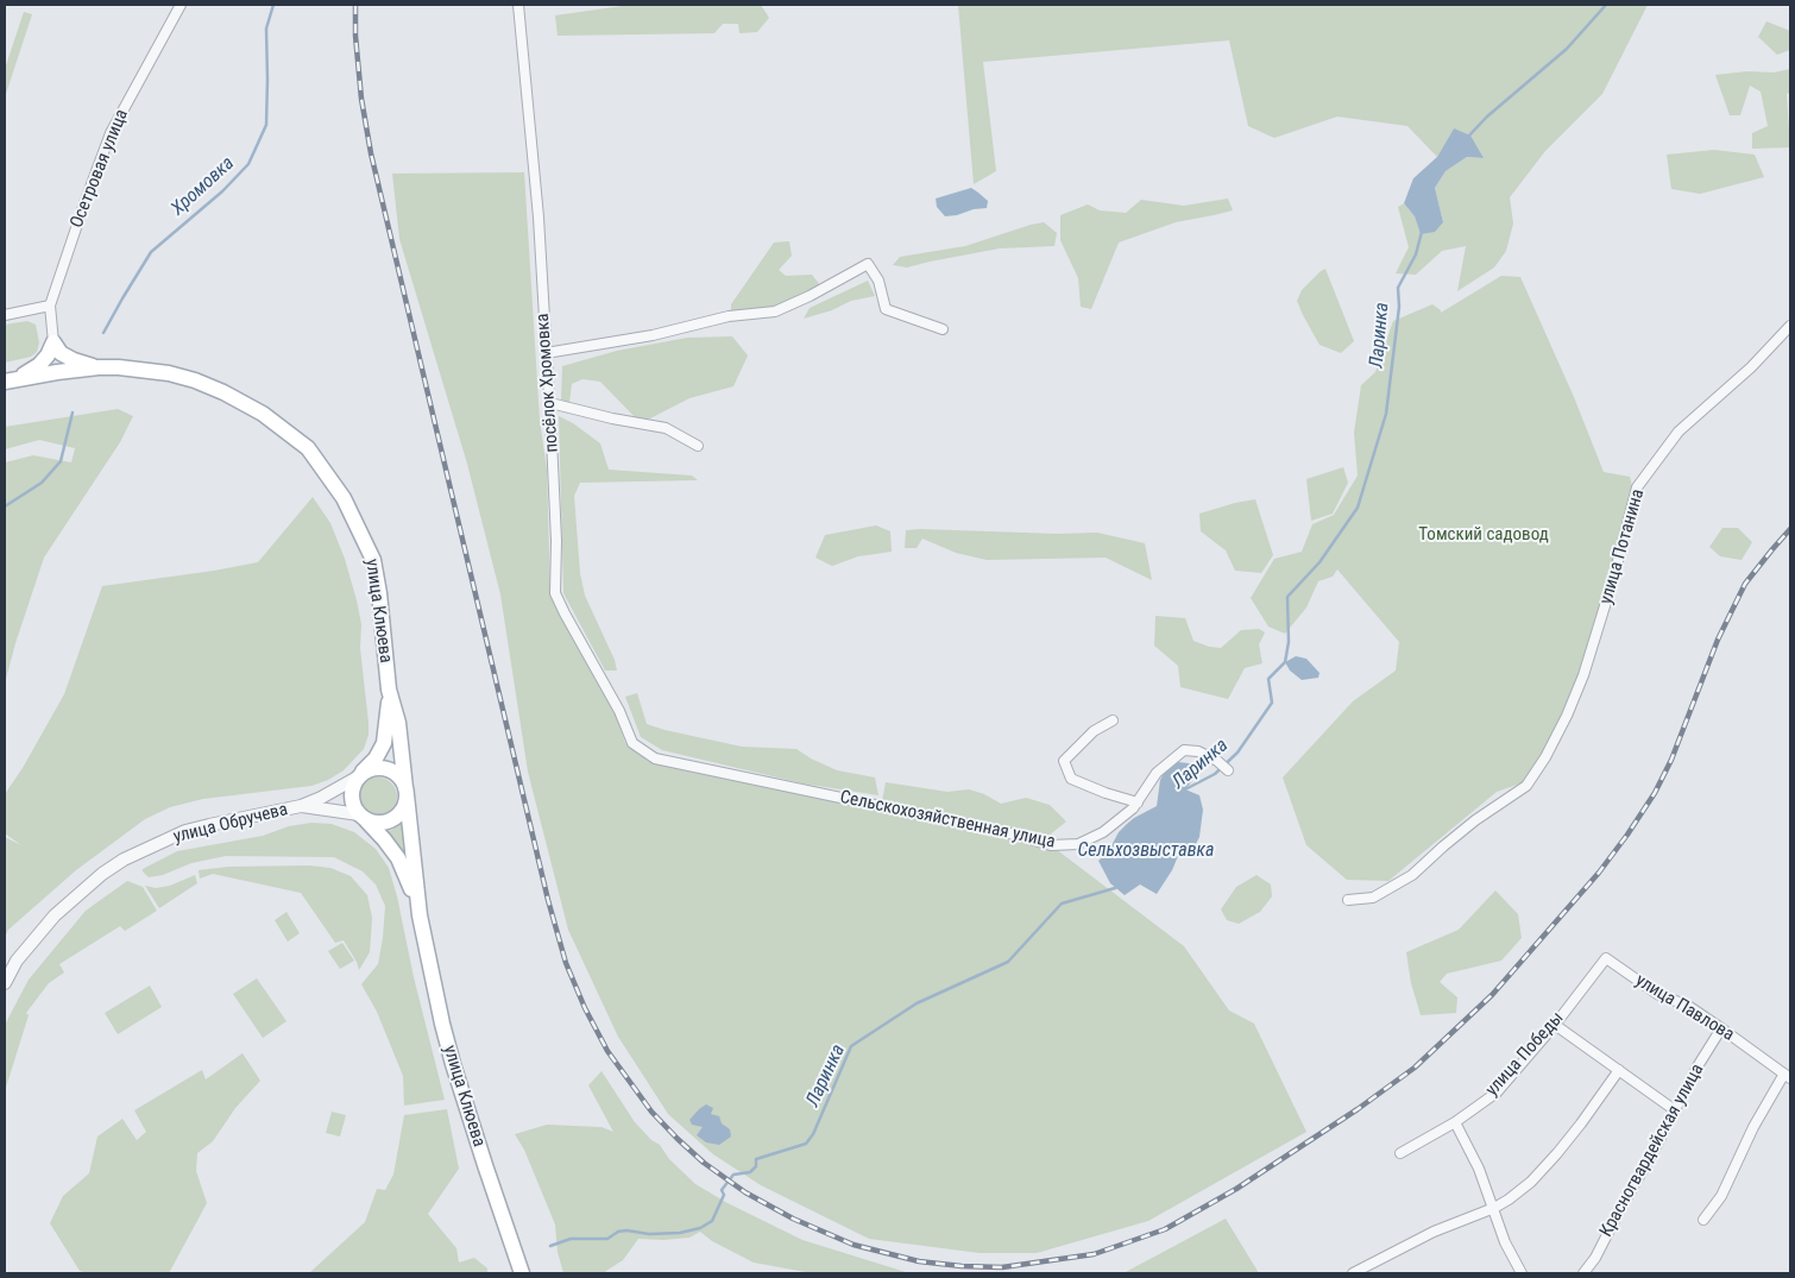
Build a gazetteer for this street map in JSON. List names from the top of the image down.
{
  "streets": {
    "main road": ["улица Клюева"],
    "street": [
      "Осетровая улица",
      "посёлок Хромовка",
      "улица Потанина",
      "Сельскохозяйственная улица",
      "улица Обручева",
      "улица Павлова",
      "улица Победы",
      "Красногвардейская улица"
    ]
  },
  "crossings": [
    ["посёлок Хромовка", "Сельскохозяйственная улица"],
    ["улица Клюева", "улица Обручева"],
    ["улица Павлова", "улица Победы"],
    ["улица Павлова", "Красногвардейская улица"]
  ],
  "water": ["Хромовка", "Ларинка", "Сельхозвыставка"],
  "parks": ["Томский садовод"]
}
